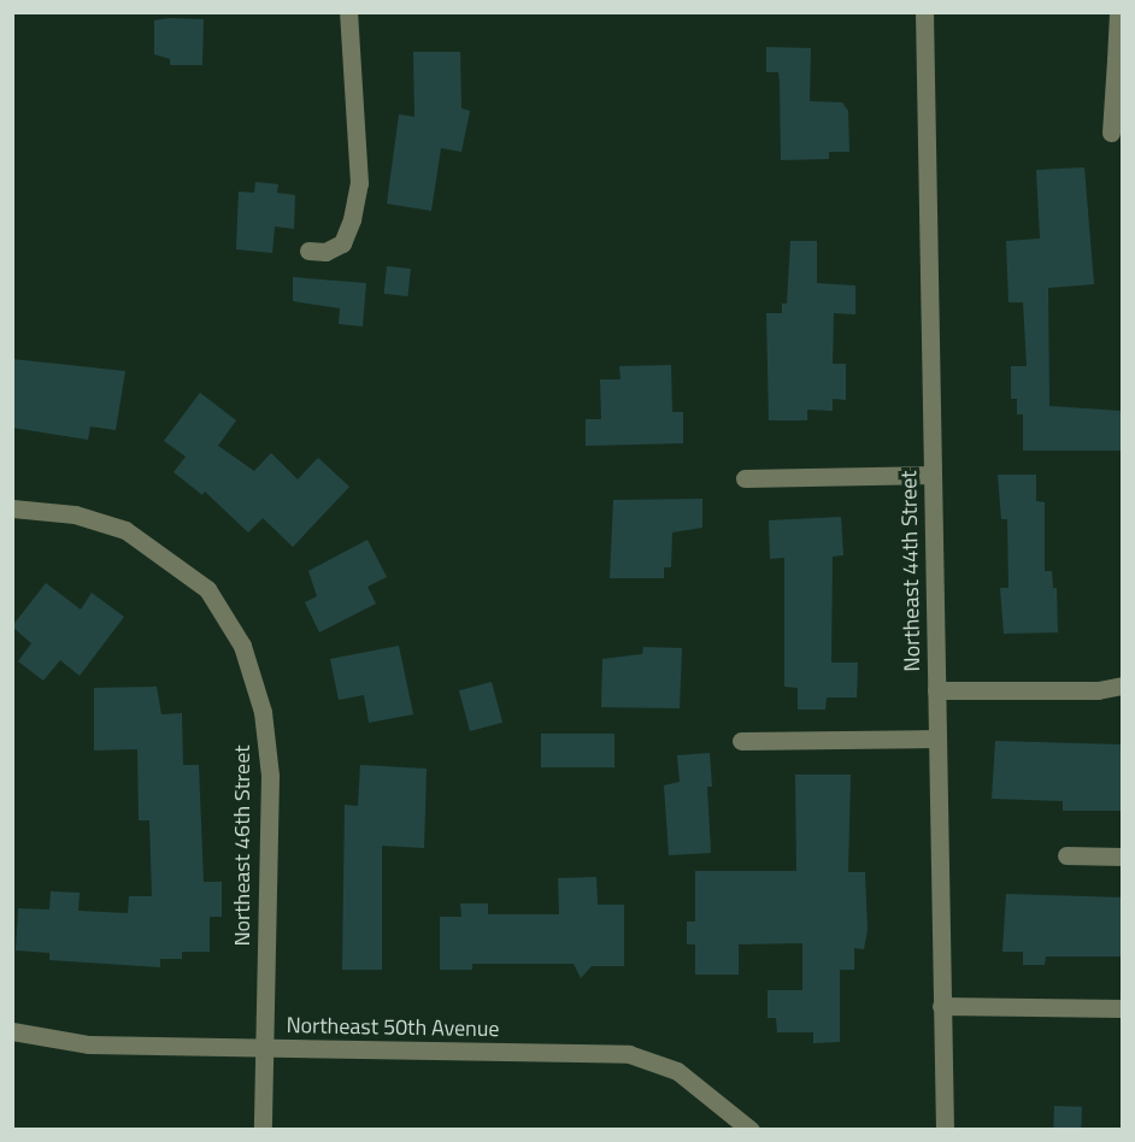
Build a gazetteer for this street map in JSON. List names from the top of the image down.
{
  "streets": {
    "street": ["Northeast 44th Street", "Northeast 46th Street", "Northeast 50th Avenue"]
  },
  "crossings": [
    ["Northeast 46th Street", "Northeast 50th Avenue"]
  ]
}
